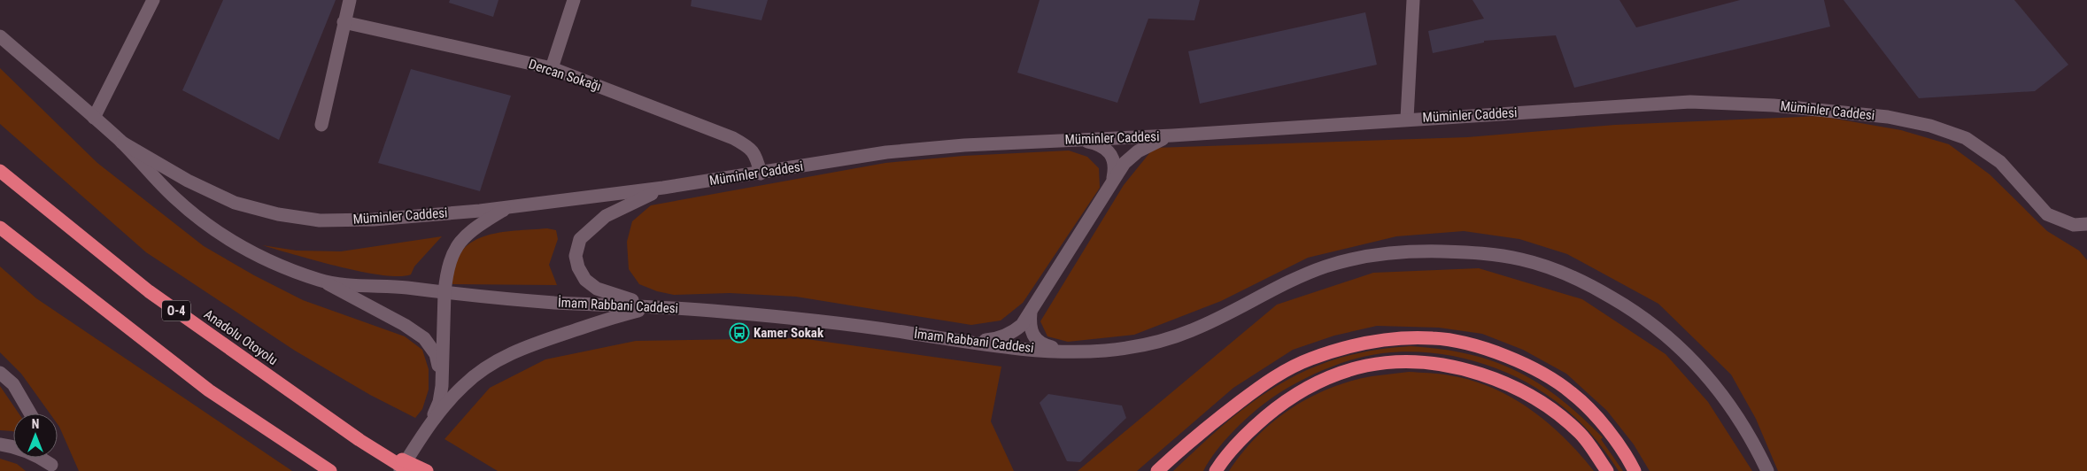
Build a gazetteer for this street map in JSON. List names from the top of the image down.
{
  "streets": {
    "highway": ["O-4", "Anadolu Otoyolu"],
    "main road": ["Dercan Sokağı", "Müminler Caddesi", "İmam Rabbani Caddesi"]
  },
  "crossings": [
    ["Dercan Sokağı", "Müminler Caddesi"],
    ["Müminler Caddesi", "İmam Rabbani Caddesi"]
  ],
  "places": {
    "bus stop": ["Kamer Sokak"]
  },
  "north": "top"
}
